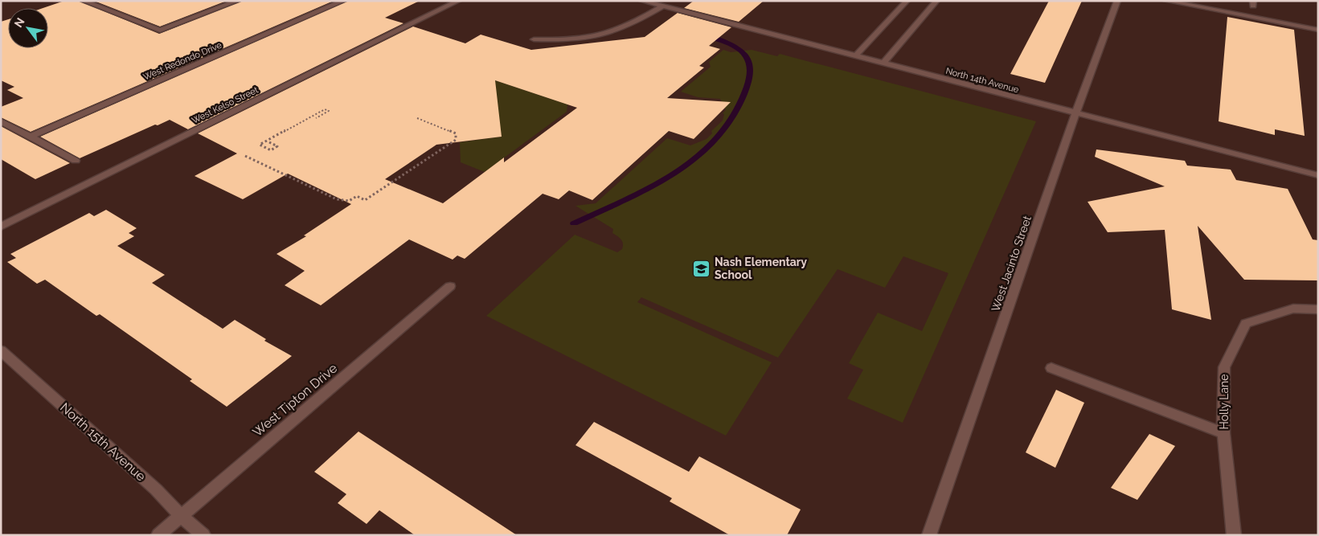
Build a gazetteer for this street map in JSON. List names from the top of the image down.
{
  "streets": {
    "street": [
      "West Redondo Drive",
      "North 14th Avenue",
      "West Kelso Street",
      "West Jacinto Street",
      "West Tipton Drive",
      "Holly Lane",
      "North 15th Avenue"
    ]
  },
  "crossings": [
    ["North 14th Avenue", "West Jacinto Street"],
    ["West Tipton Drive", "North 15th Avenue"]
  ],
  "places": {
    "school or university": ["Nash Elementary School"]
  },
  "north": "top left"
}
